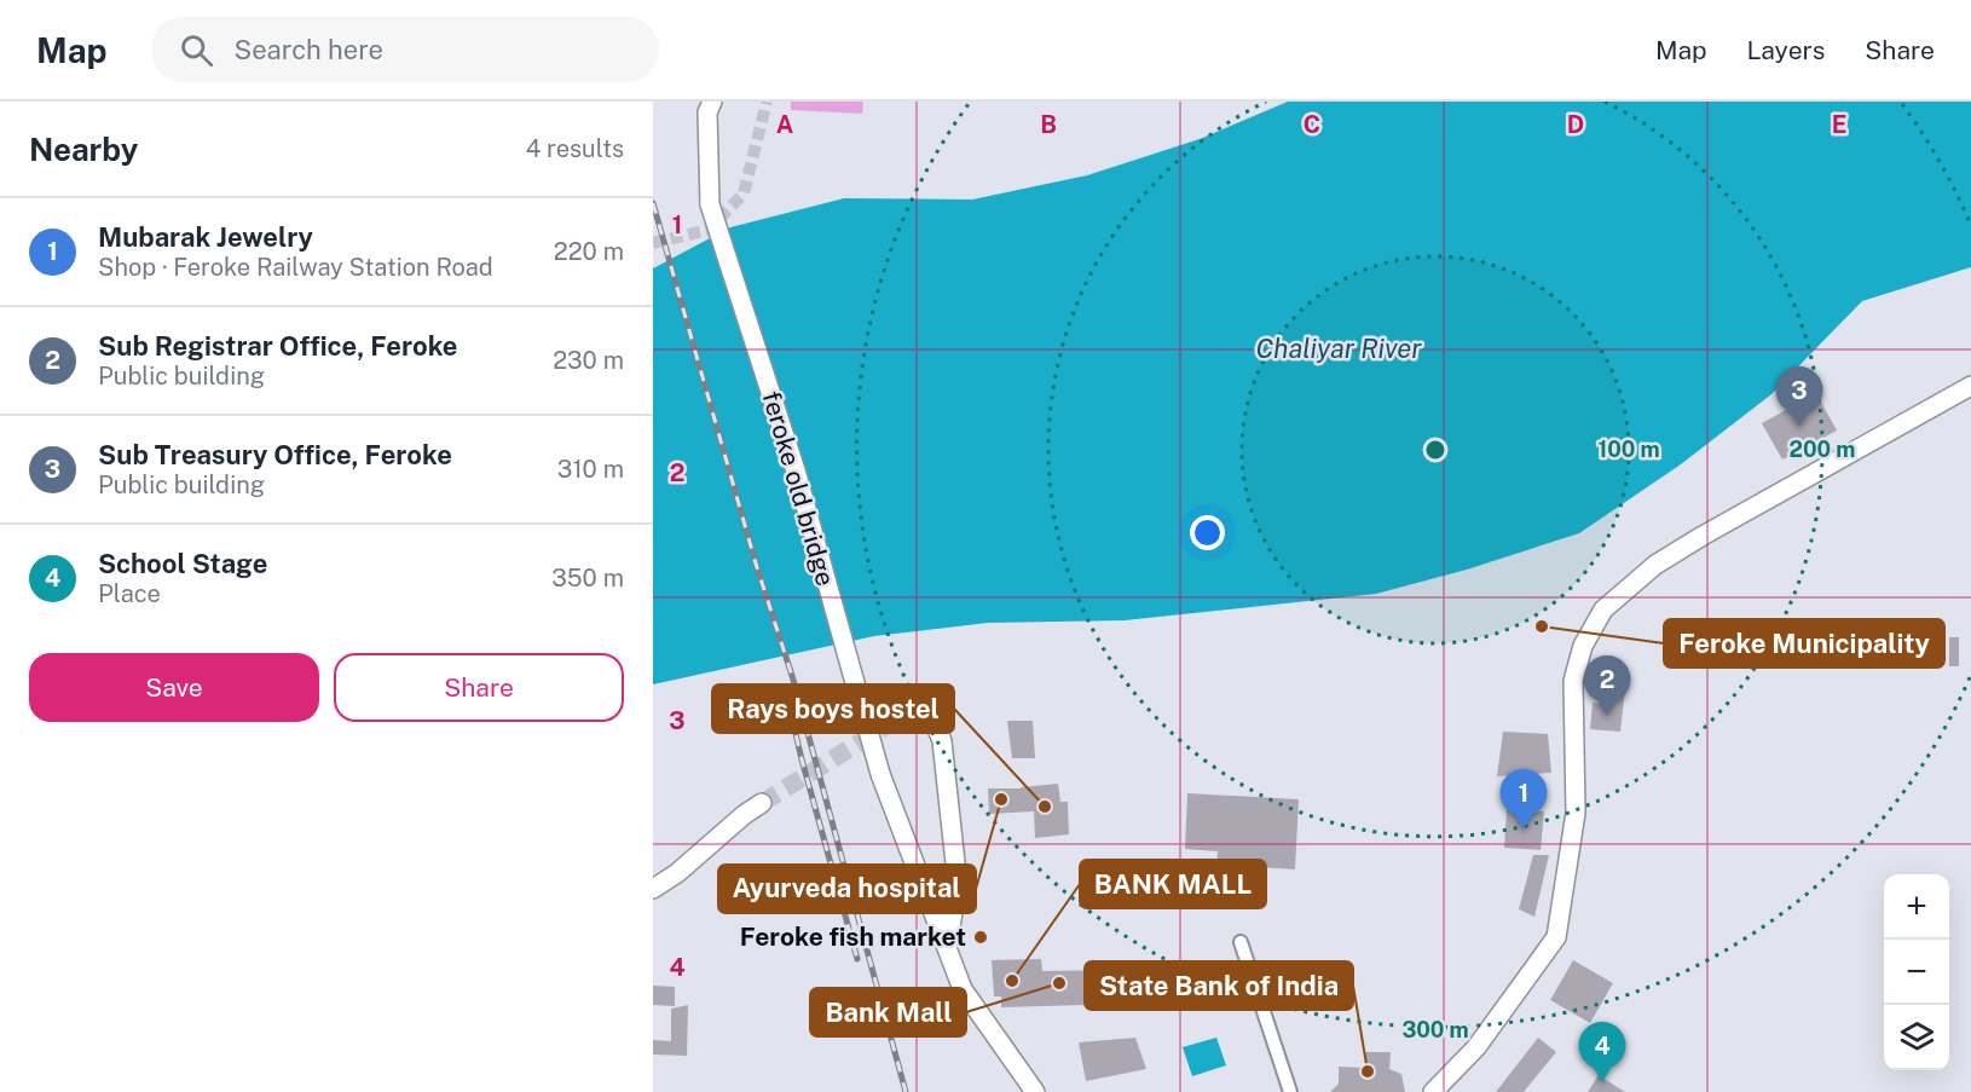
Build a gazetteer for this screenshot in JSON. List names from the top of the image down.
{
  "streets": {
    "main road": ["feroke old bridge"]
  },
  "water": ["Chaliyar River"],
  "places": [
    "Feroke Municipality",
    "Ayurveda hospital",
    "Rays boys hostel",
    "Feroke fish market",
    "BANK MALL",
    "Bank Mall",
    "State Bank of India"
  ],
  "page": {
    "header": "Map",
    "search": "Search here",
    "nav": ["Map", "Layers", "Share"],
    "heading": ["Nearby", "4 results"],
    "list": [
      {
        "mark": "1",
        "name": "Mubarak Jewelry",
        "note": "Shop · Feroke Railway Station Road",
        "value": "220 m"
      },
      {
        "mark": "2",
        "name": "Sub Registrar Office, Feroke",
        "note": "Public building",
        "value": "230 m"
      },
      {
        "mark": "3",
        "name": "Sub Treasury Office, Feroke",
        "note": "Public building",
        "value": "310 m"
      },
      {
        "mark": "4",
        "name": "School Stage",
        "note": "Place",
        "value": "350 m"
      }
    ],
    "pins": [
      "3",
      "2",
      "1",
      "4"
    ],
    "buttons": ["Save", "Share"],
    "map_buttons": ["+", "−"]
  },
  "grid": {
    "columns": [
      "A",
      "B",
      "C",
      "D",
      "E"
    ],
    "rows": [
      "1",
      "2",
      "3",
      "4"
    ]
  },
  "rings": ["100 m", "200 m", "300 m"]
}
